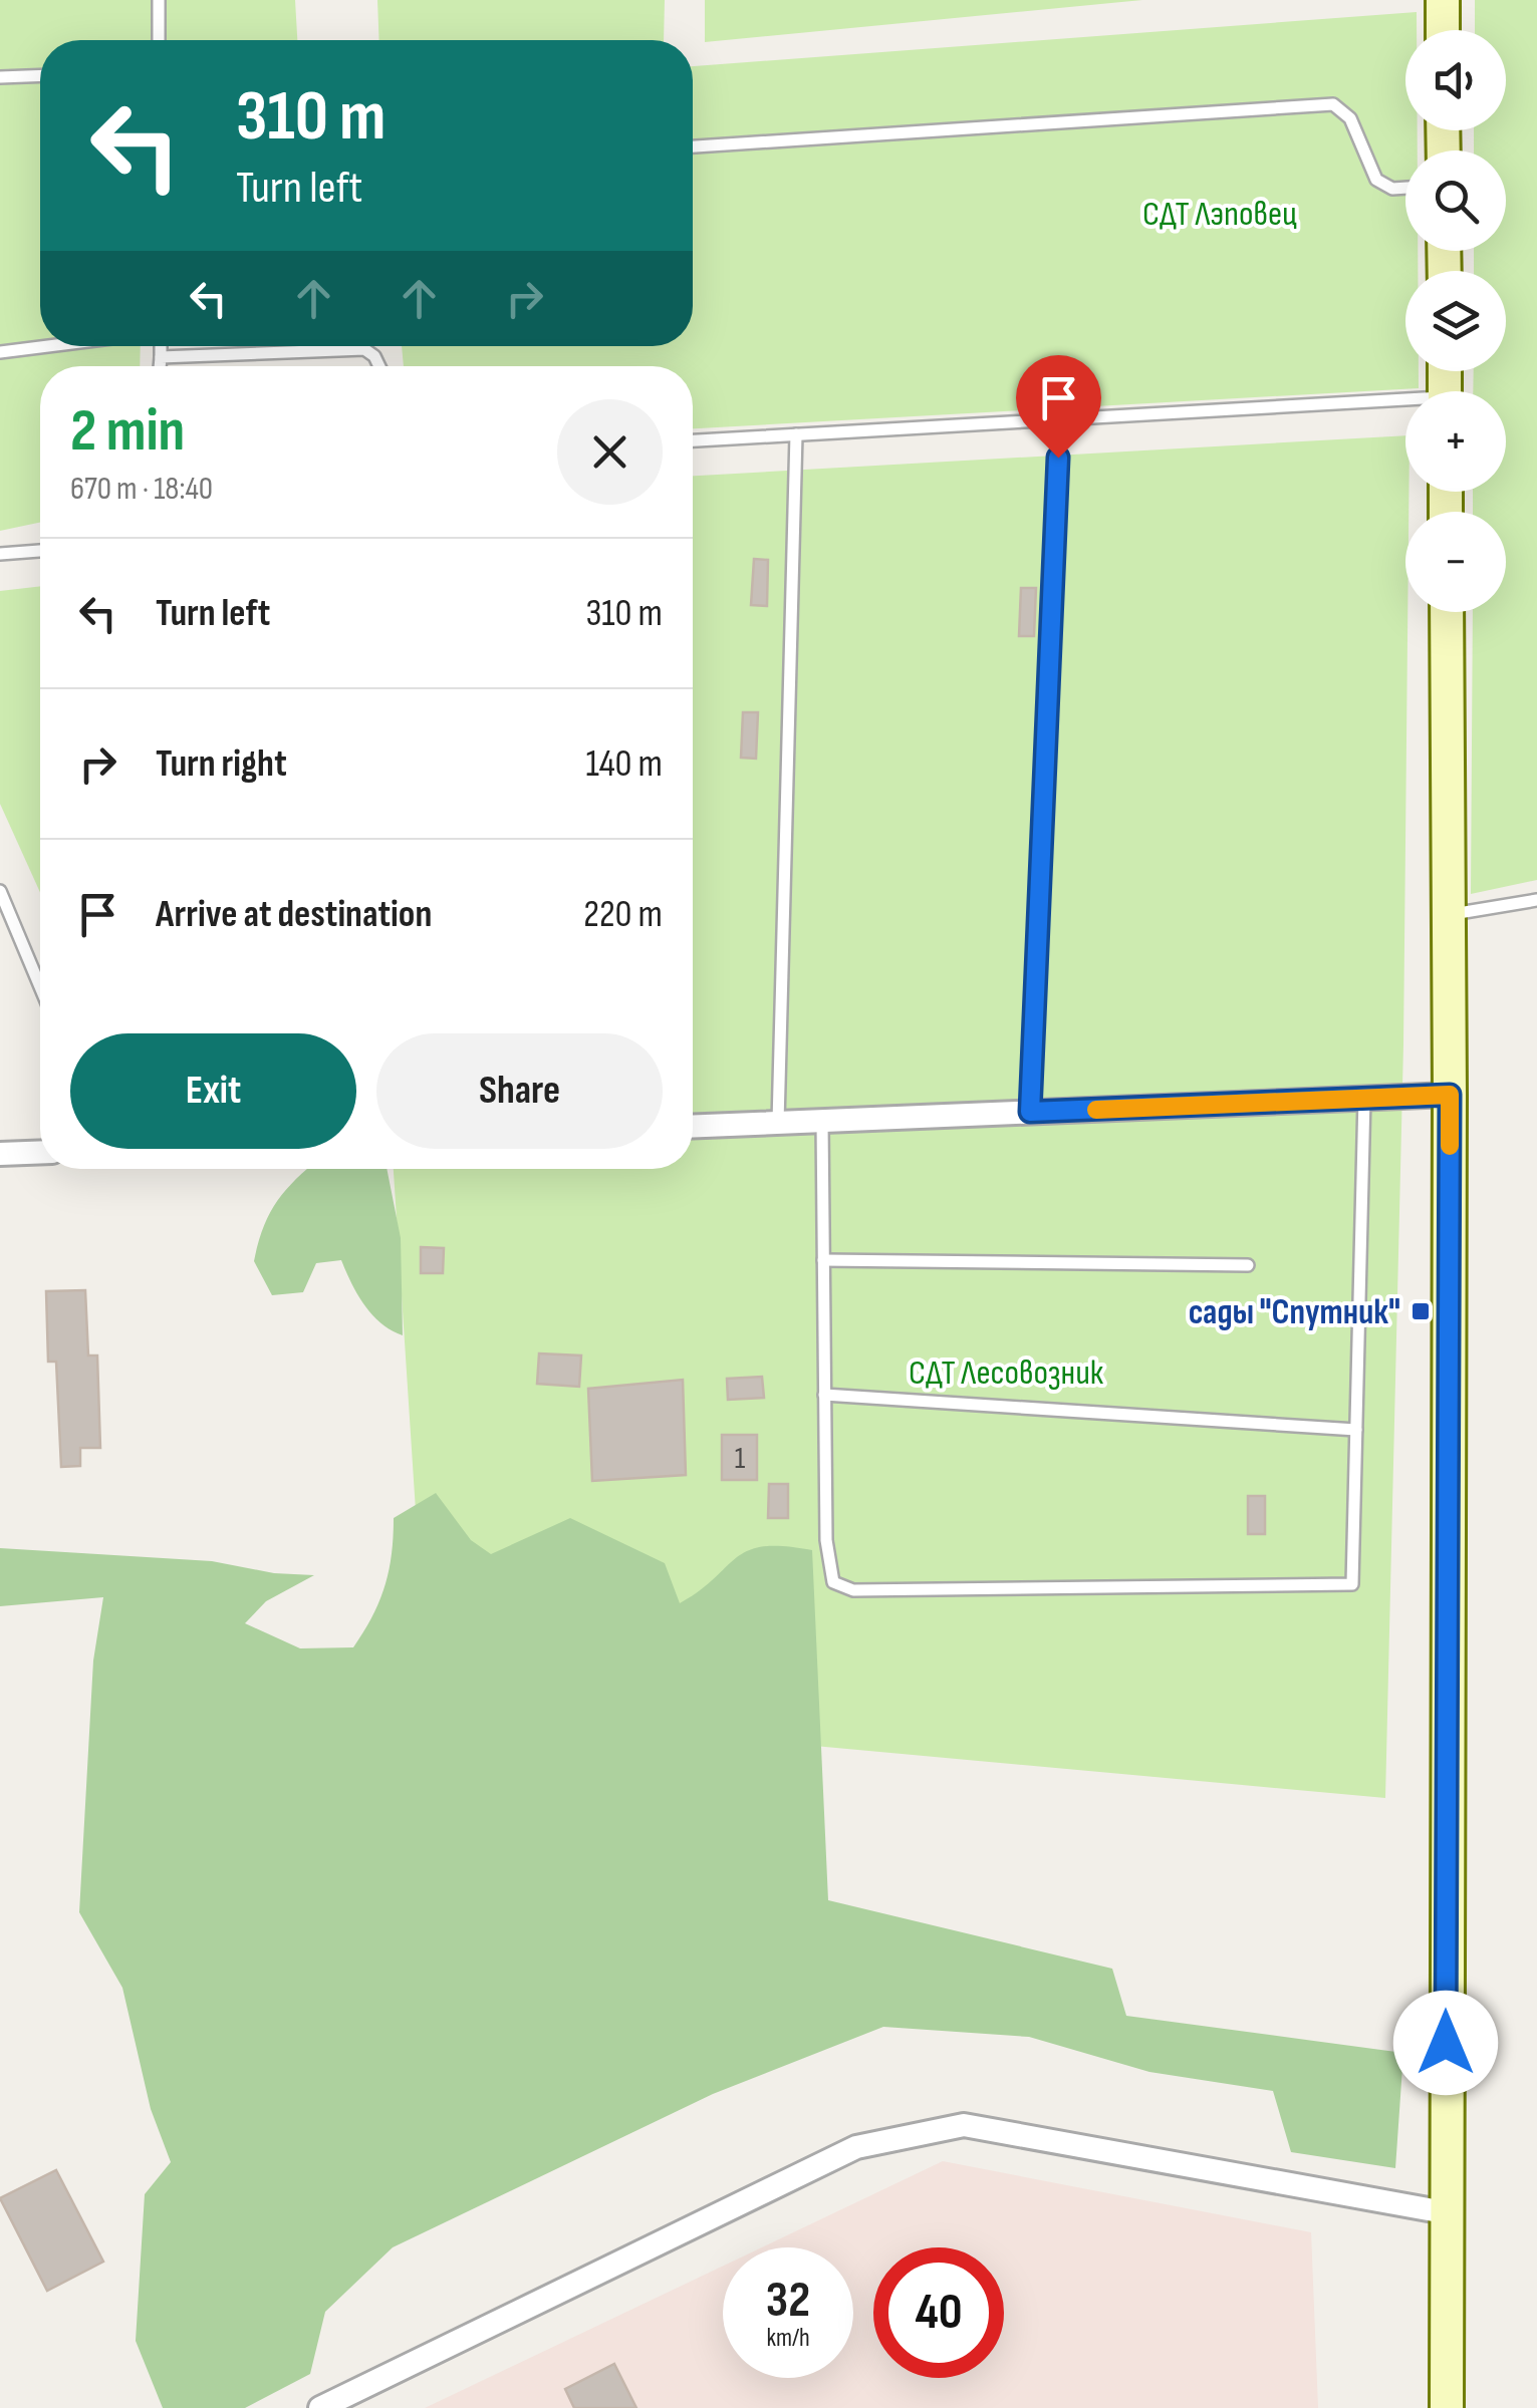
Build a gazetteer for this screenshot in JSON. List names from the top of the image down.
{
  "parks": ["СДТ Лэповец", "СДТ Лесовозник"],
  "places": {
    "transit": ["сады \"Спутник\""]
  },
  "house_numbers": ["1"],
  "page": {
    "map_buttons": ["+", "−"],
    "turn": ["310 m", "Turn left"],
    "heading": ["2 min", "670 m · 18:40"],
    "list": [
      {
        "name": "Turn left",
        "value": "310 m"
      },
      {
        "name": "Turn right",
        "value": "140 m"
      },
      {
        "name": "Arrive at destination",
        "value": "220 m"
      }
    ],
    "buttons": ["Exit", "Share"],
    "speed": "32 km/h",
    "limit": "40"
  }
}
